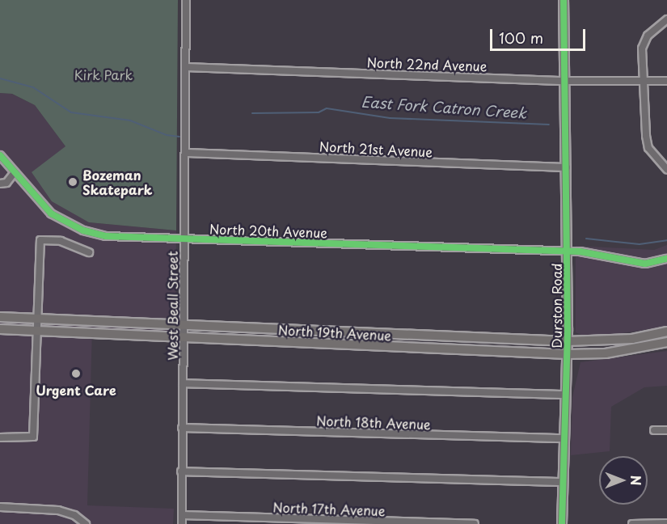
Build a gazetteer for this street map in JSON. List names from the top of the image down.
{
  "streets": {
    "main road": ["Durston Road", "North 19th Avenue"],
    "street": [
      "North 22nd Avenue",
      "North 21st Avenue",
      "North 20th Avenue",
      "West Beall Street",
      "North 18th Avenue",
      "North 17th Avenue"
    ]
  },
  "crossings": [
    ["North 22nd Avenue", "West Beall Street"],
    ["North 22nd Avenue", "Durston Road"],
    ["North 21st Avenue", "West Beall Street"],
    ["North 21st Avenue", "Durston Road"],
    ["North 20th Avenue", "West Beall Street"],
    ["North 20th Avenue", "Durston Road"],
    ["West Beall Street", "North 19th Avenue"],
    ["West Beall Street", "North 18th Avenue"],
    ["West Beall Street", "North 17th Avenue"],
    ["Durston Road", "North 19th Avenue"],
    ["Durston Road", "North 18th Avenue"]
  ],
  "water": ["East Fork Catron Creek"],
  "parks": ["Kirk Park"],
  "places": ["Bozeman Skatepark", "Urgent Care"],
  "scale_bar": "100 m",
  "north": "right"
}
